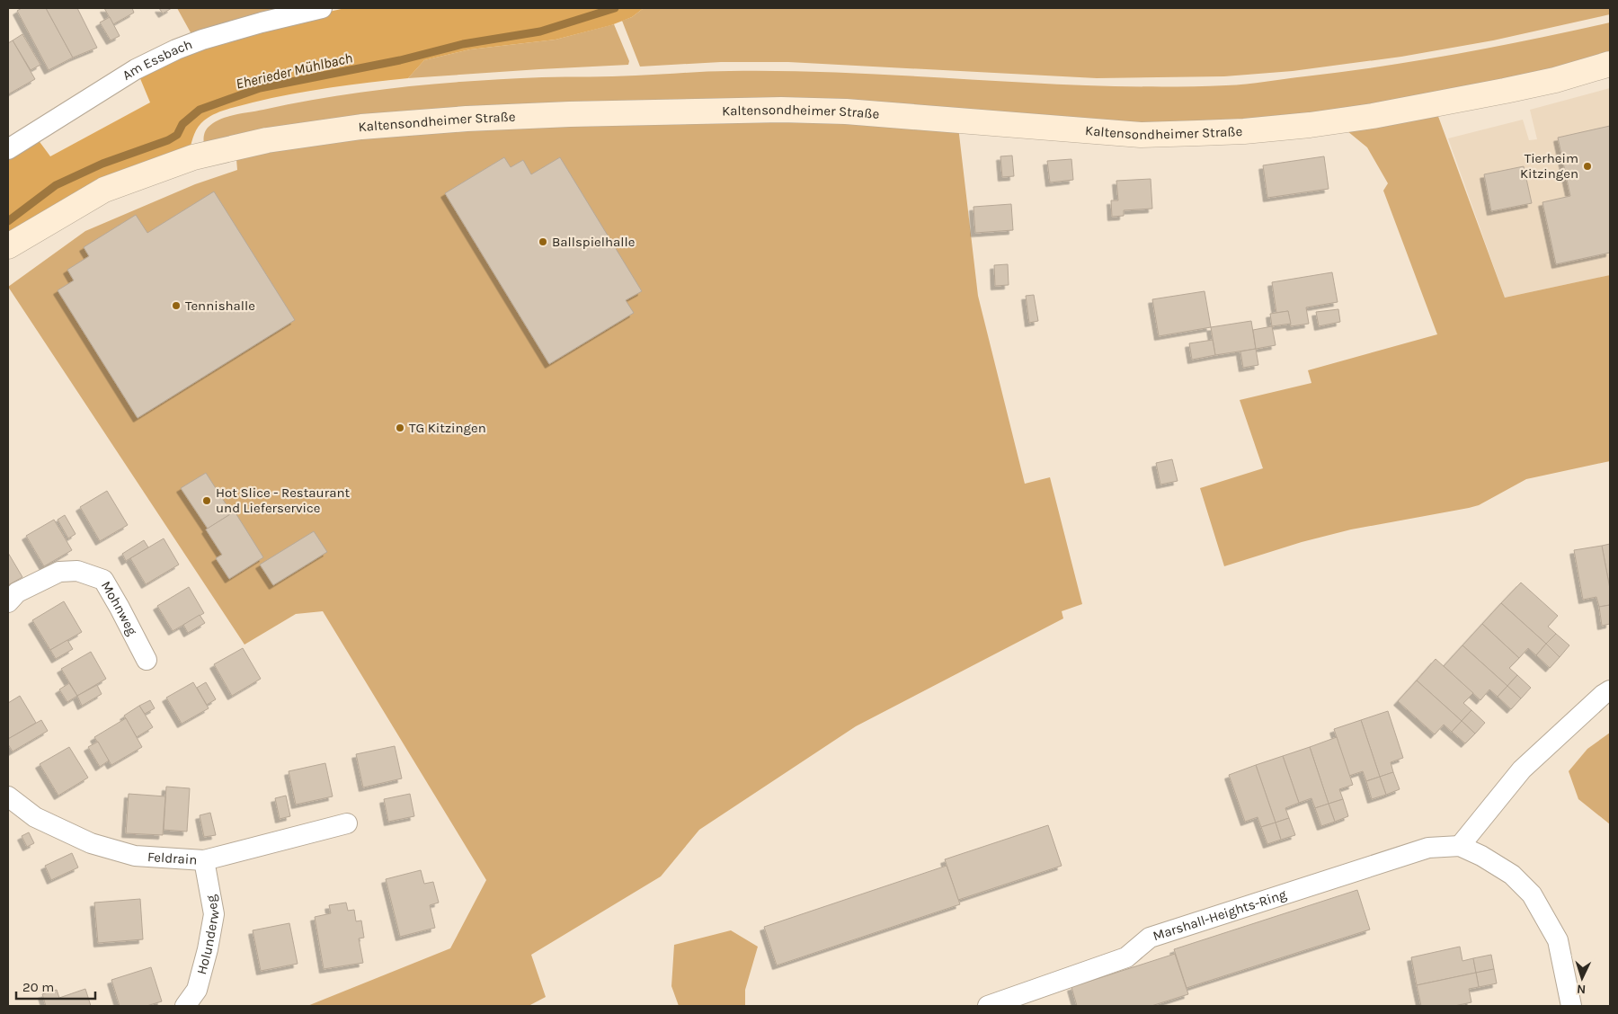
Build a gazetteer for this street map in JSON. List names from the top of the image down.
{
  "streets": {
    "main road": ["Kaltensondheimer Straße"],
    "street": [
      "Am Essbach",
      "Mohnweg",
      "Feldrain",
      "Marshall-Heights-Ring",
      "Holunderweg"
    ]
  },
  "crossings": [
    ["Feldrain", "Holunderweg"]
  ],
  "water": ["Eherieder Mühlbach"],
  "places": [
    "Tierheim Kitzingen",
    "Ballspielhalle",
    "Tennishalle",
    "TG Kitzingen",
    "Hot Slice - Restaurant und Lieferservice"
  ],
  "scale_bar": "20 m",
  "north": "bottom"
}
